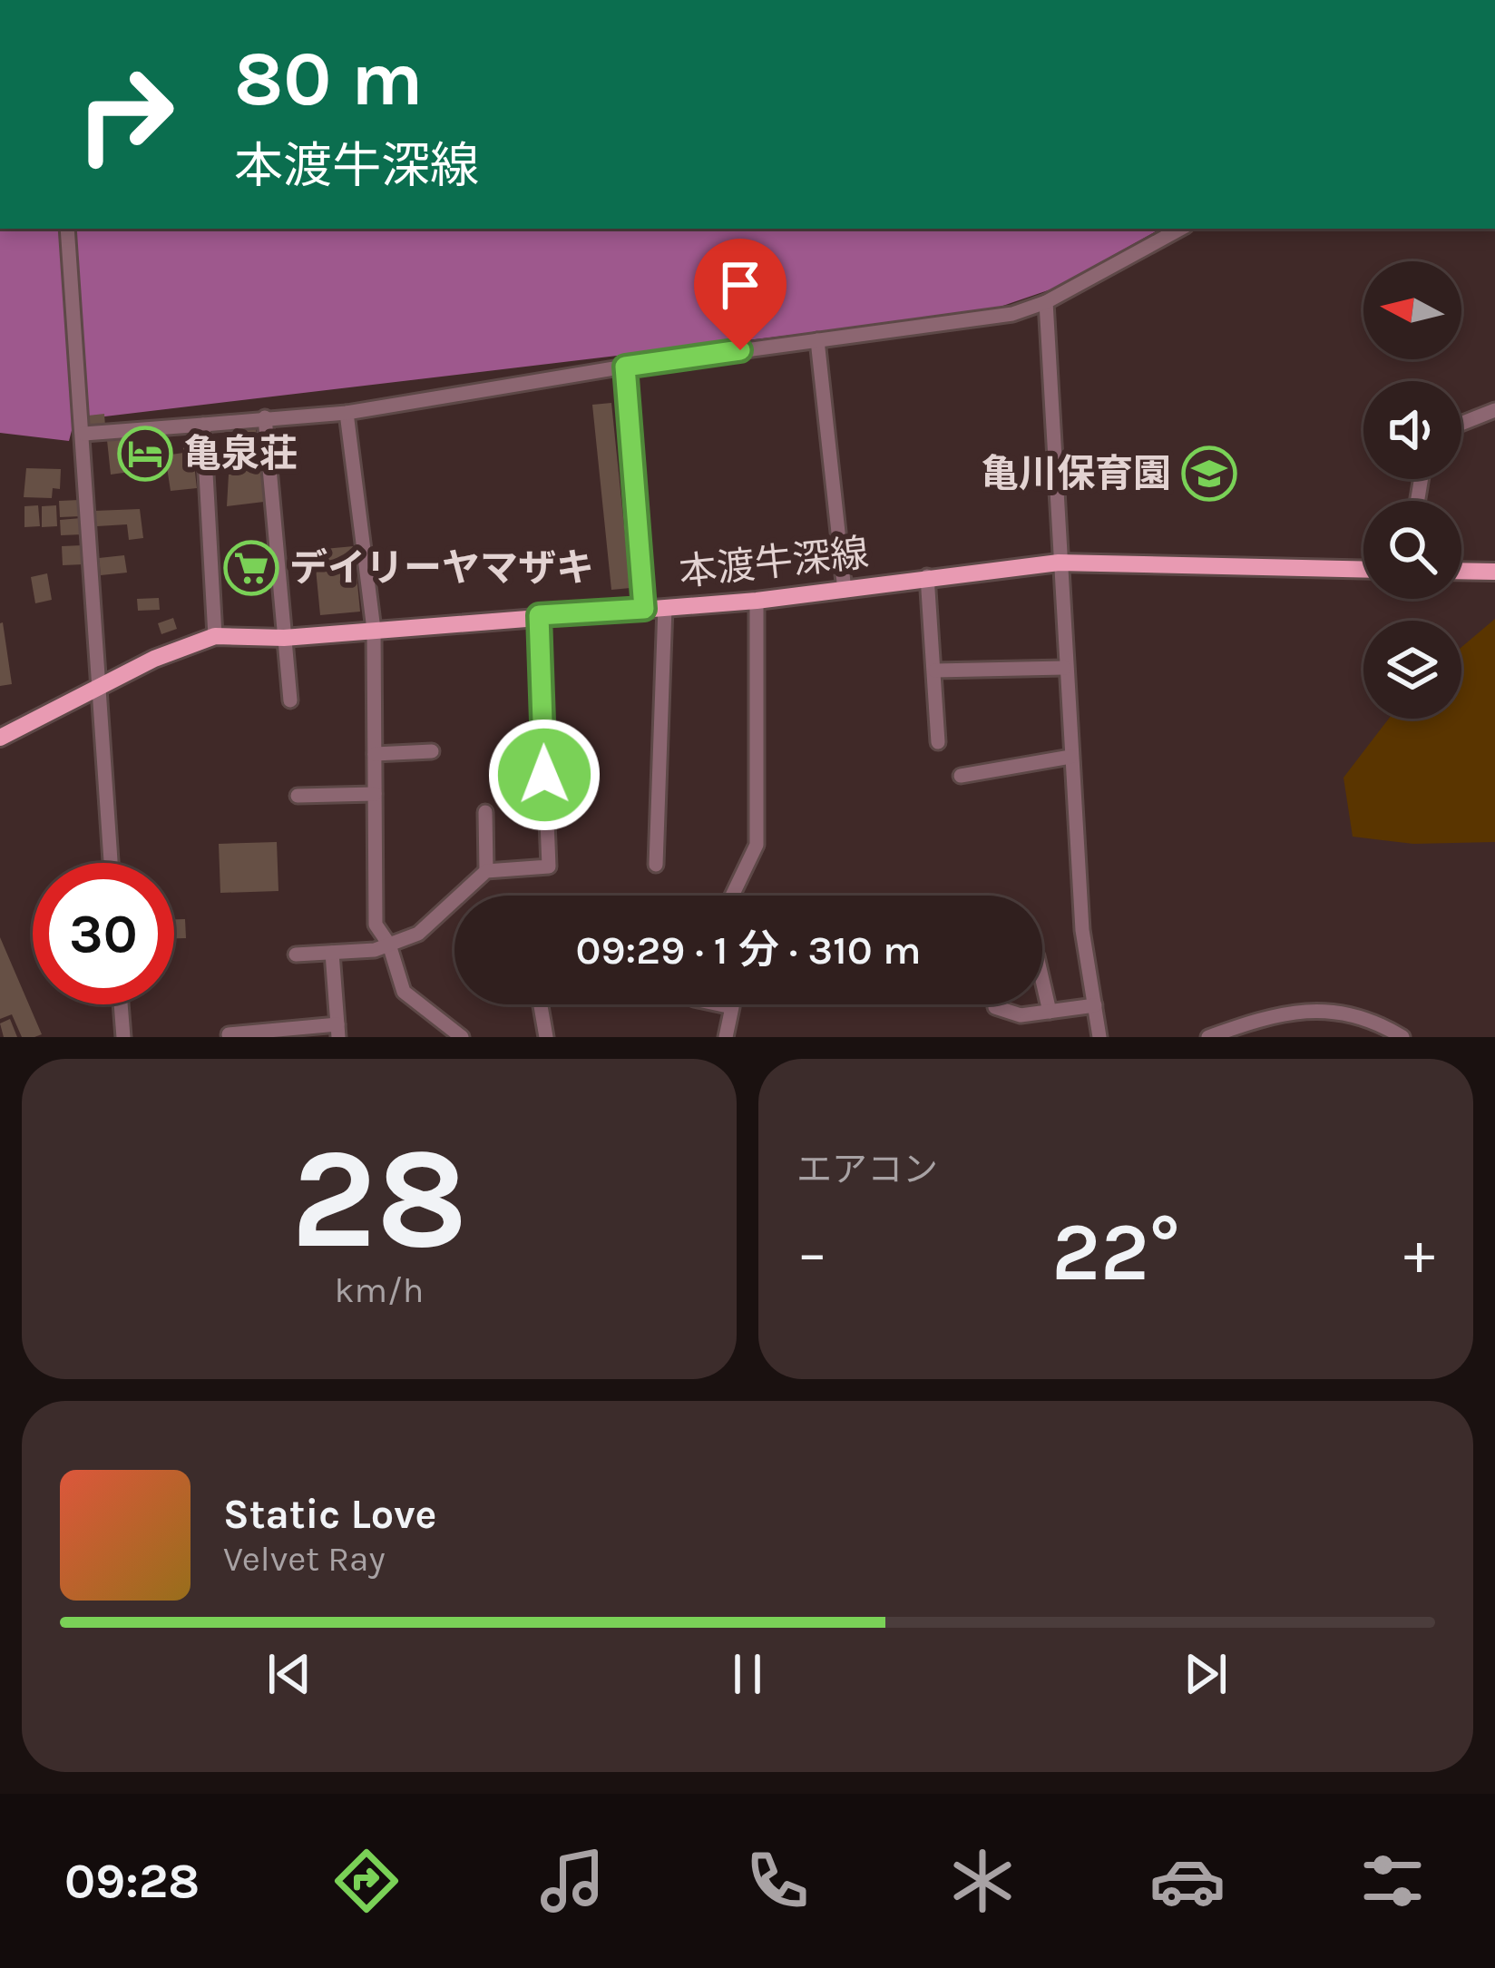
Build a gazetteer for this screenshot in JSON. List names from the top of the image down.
{
  "streets": {
    "main road": ["本渡牛深線"]
  },
  "places": {
    "hotel": ["亀泉荘"],
    "school or university": ["亀川保育園"],
    "supermarket": ["デイリーヤマザキ"]
  },
  "north": "left",
  "page": {
    "turn": ["80 m", "本渡牛深線"],
    "limit": "30",
    "trip": "09:29 · 1 分 · 310 m",
    "tile": [
      ["28", "km/h"],
      "エアコン"
    ],
    "heat": ["−", "22°", "+"],
    "song": ["Static Love", "Velvet Ray"],
    "tabs": "09:28"
  }
}
